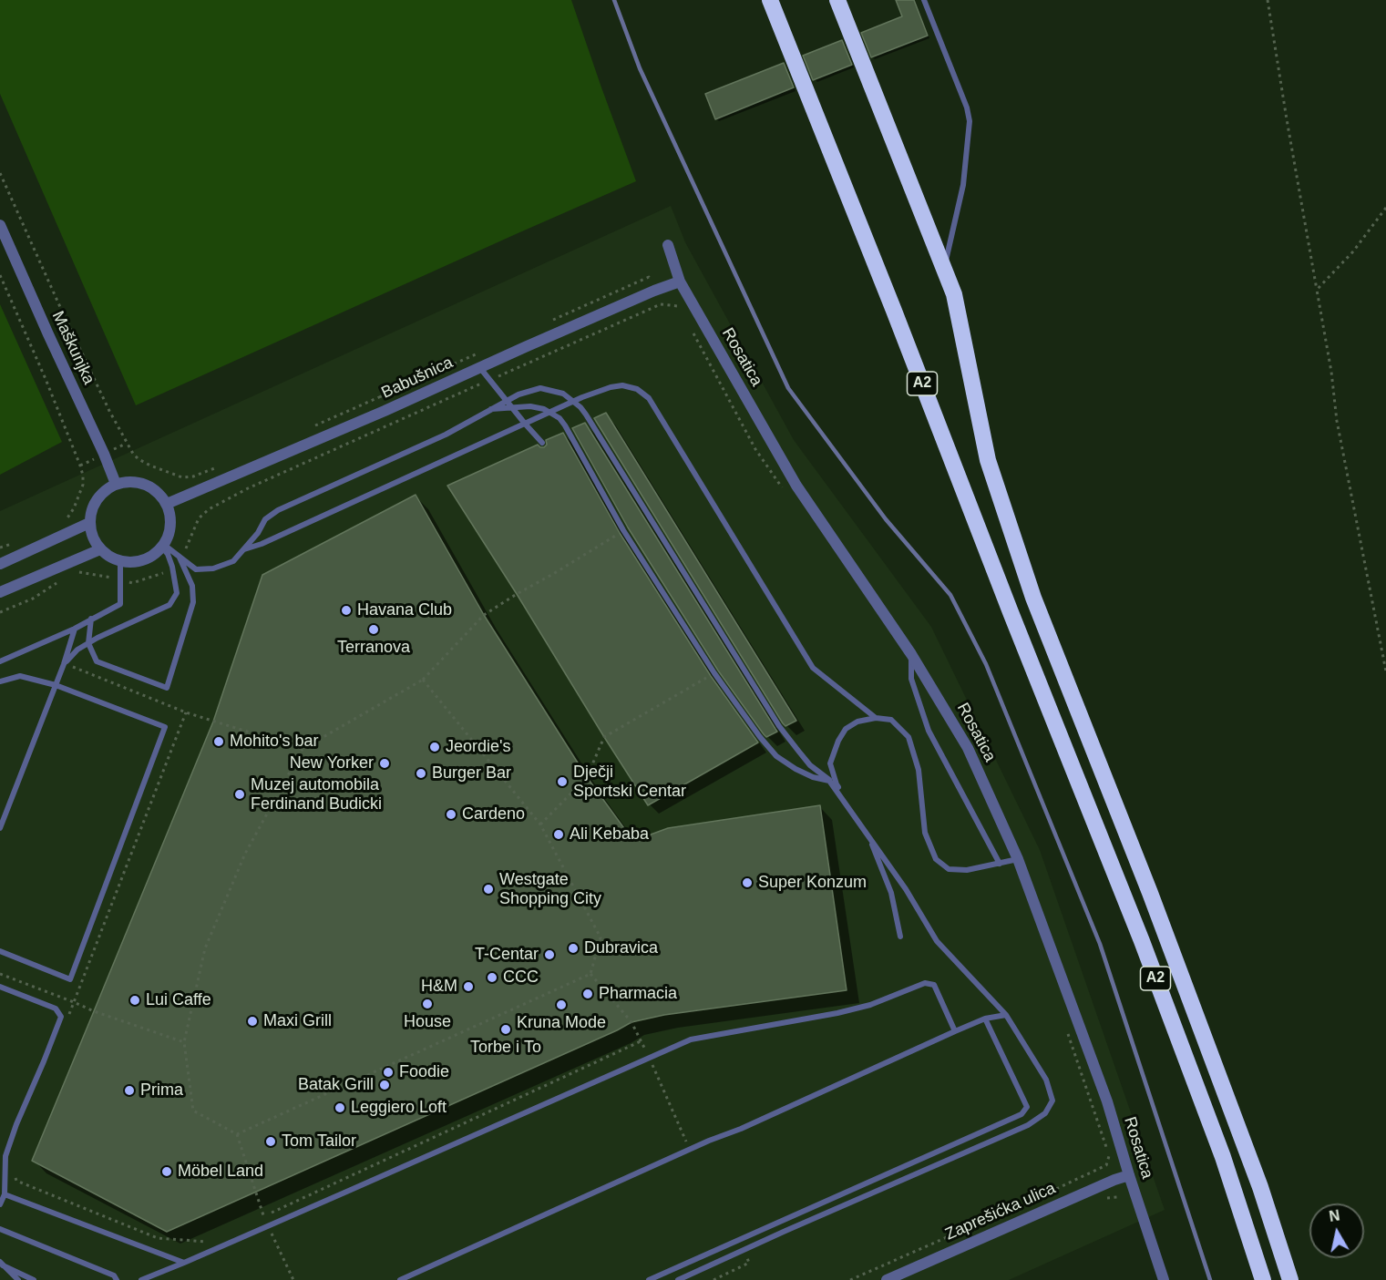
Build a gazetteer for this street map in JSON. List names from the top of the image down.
{
  "streets": {
    "highway": ["A2"],
    "street": [
      "Maškunjka",
      "Rosatica",
      "Babušnica",
      "Zaprešićka ulica"
    ]
  },
  "crossings": [
    ["Maškunjka", "Babušnica"],
    ["Rosatica", "Babušnica"],
    ["Rosatica", "Zaprešićka ulica"]
  ],
  "places": [
    "Havana Club",
    "Terranova",
    "Mohito's bar",
    "Jeordie's",
    "New Yorker",
    "Burger Bar",
    "Dječji Sportski Centar",
    "Muzej automobila Ferdinand Budicki",
    "Cardeno",
    "Ali Kebaba",
    "Super Konzum",
    "Westgate Shopping City",
    "Dubravica",
    "T-Centar",
    "CCC",
    "H&M",
    "Pharmacia",
    "Lui Caffe",
    "House",
    "Kruna Mode",
    "Maxi Grill",
    "Torbe i To",
    "Foodie",
    "Batak Grill",
    "Prima",
    "Leggiero Loft",
    "Tom Tailor",
    "Möbel Land"
  ],
  "north": "top"
}
